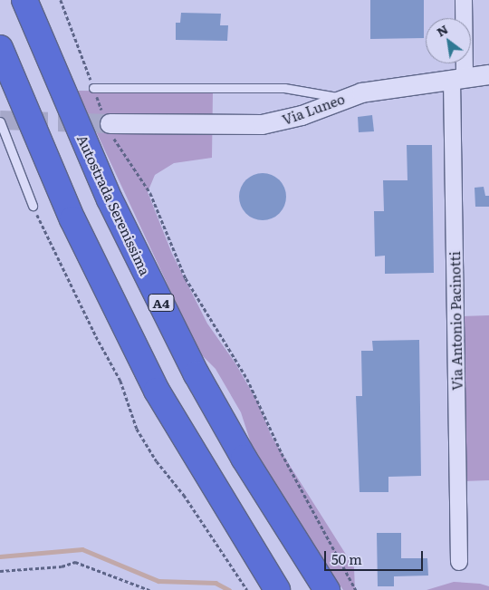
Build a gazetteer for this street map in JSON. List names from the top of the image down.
{
  "streets": {
    "highway": ["Autostrada Serenissima", "A4"],
    "street": ["Via Luneo", "Via Antonio Pacinotti"]
  },
  "crossings": [
    ["Via Luneo", "Via Antonio Pacinotti"]
  ],
  "scale_bar": "50 m",
  "north": "top left"
}
